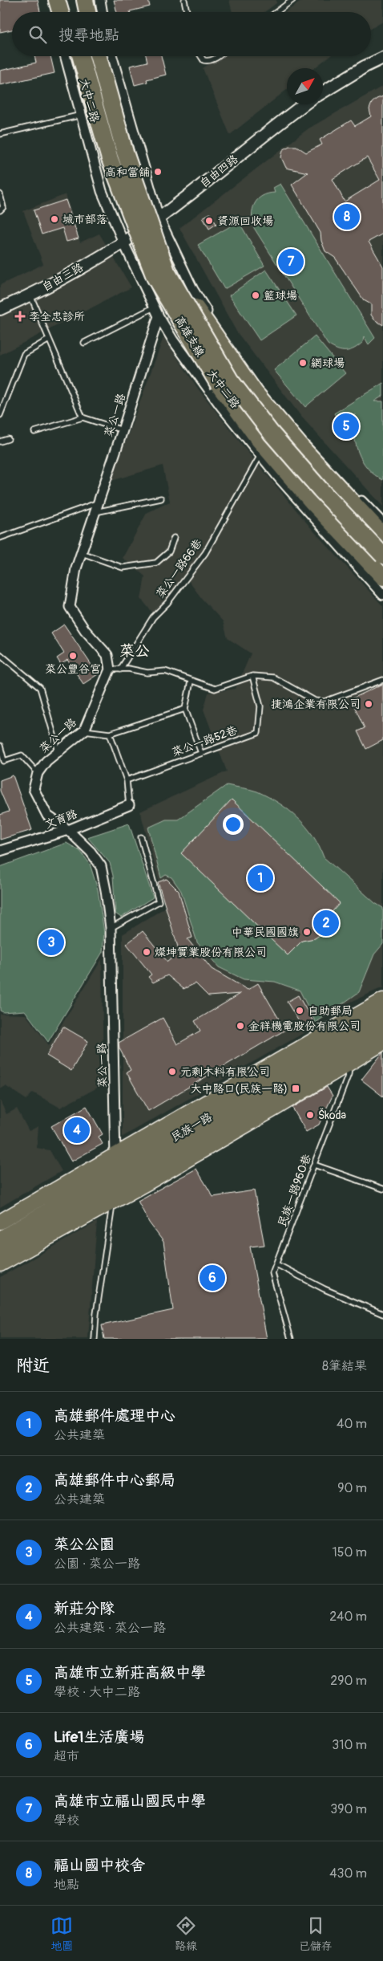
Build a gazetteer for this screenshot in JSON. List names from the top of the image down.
{
  "streets": {
    "highway": ["高雄支線"],
    "main road": ["民族一路"],
    "street": [
      "大中二路",
      "自由四路",
      "自由三路",
      "菜公一路",
      "文育路"
    ],
    "lane": ["菜公一路66巷", "菜公一路52巷", "民族一路960巷"]
  },
  "crossings": [
    ["大中二路", "自由四路"],
    ["大中二路", "自由三路"],
    ["大中二路", "菜公一路"],
    ["大中二路", "菜公一路66巷"],
    ["自由四路", "自由三路"],
    ["菜公一路", "菜公一路52巷"],
    ["菜公一路", "文育路"],
    ["菜公一路", "民族一路"],
    ["菜公一路52巷", "文育路"],
    ["民族一路", "民族一路960巷"]
  ],
  "districts": ["菜公"],
  "places": {
    "other": [
      "高和當舖",
      "城市部落",
      "資源回收場",
      "籃球場",
      "網球場",
      "菜公豐谷宮",
      "捷鴻企業有限公司",
      "中華民國國旗",
      "燦坤實業股份有限公司",
      "自助郵局",
      "金祥機電股份有限公司",
      "元剩木料有限公司",
      "Škoda"
    ],
    "health": ["李全忠診所"],
    "transit": ["大中路口(民族一路)"]
  },
  "north": "top right",
  "page": {
    "search": "搜尋地點",
    "pins": [
      "8",
      "7",
      "5",
      "1",
      "2",
      "3",
      "4",
      "6"
    ],
    "heading": ["附近", "8筆結果"],
    "list": [
      {
        "mark": "1",
        "name": "高雄郵件處理中心",
        "note": "公共建築",
        "value": "40 m"
      },
      {
        "mark": "2",
        "name": "高雄郵件中心郵局",
        "note": "公共建築",
        "value": "90 m"
      },
      {
        "mark": "3",
        "name": "菜公公園",
        "note": "公園 · 菜公一路",
        "value": "150 m"
      },
      {
        "mark": "4",
        "name": "新莊分隊",
        "note": "公共建築 · 菜公一路",
        "value": "240 m"
      },
      {
        "mark": "5",
        "name": "高雄市立新莊高級中學",
        "note": "學校 · 大中二路",
        "value": "290 m"
      },
      {
        "mark": "6",
        "name": "Life1生活廣場",
        "note": "超市",
        "value": "310 m"
      },
      {
        "mark": "7",
        "name": "高雄市立福山國民中學",
        "note": "學校",
        "value": "390 m"
      },
      {
        "mark": "8",
        "name": "福山國中校舍",
        "note": "地點",
        "value": "430 m"
      }
    ],
    "nav": ["地圖", "路線", "已儲存"]
  }
}
